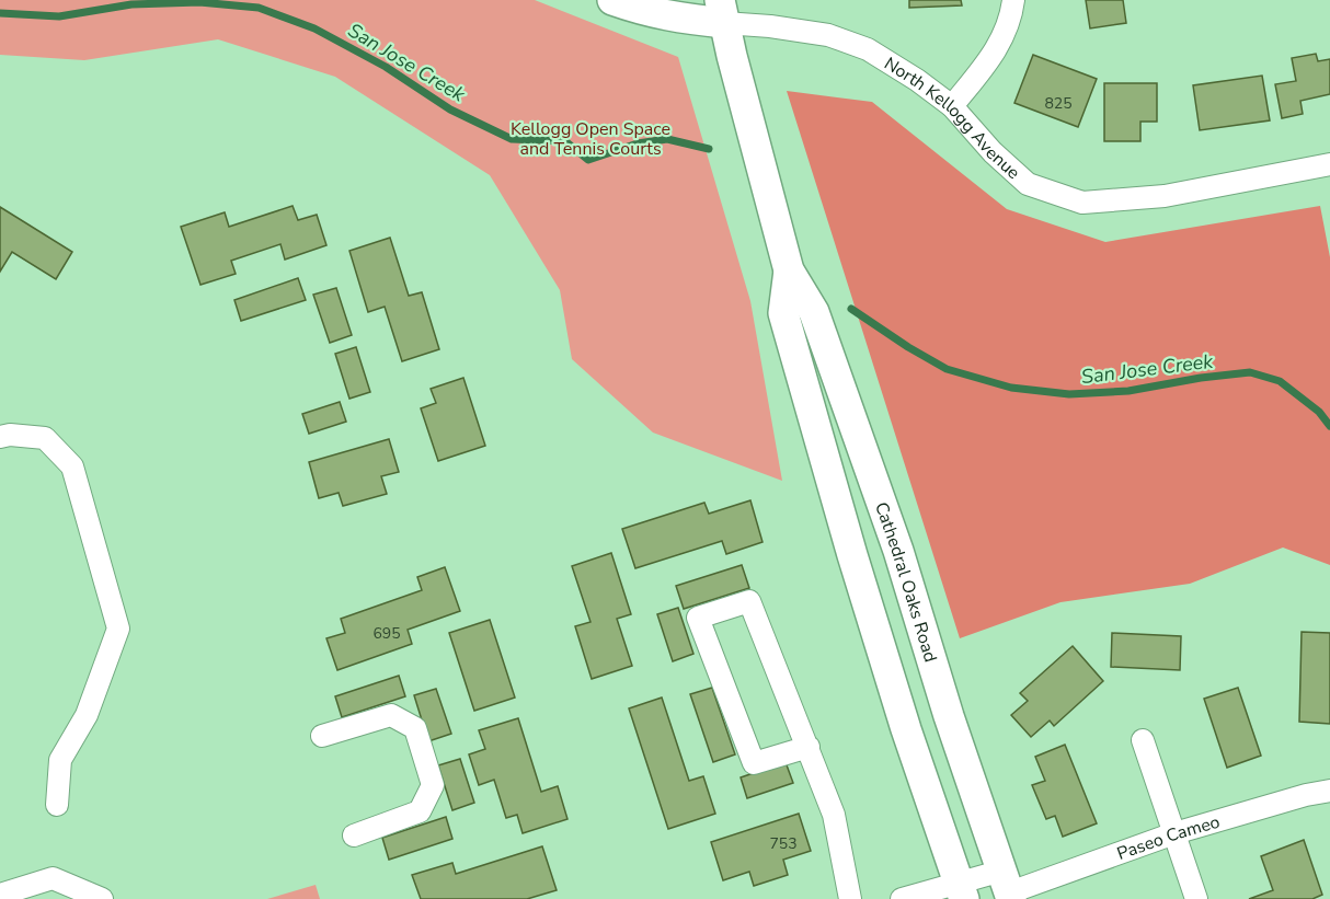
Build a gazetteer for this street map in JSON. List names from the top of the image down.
{
  "streets": {
    "main road": ["North Kellogg Avenue", "Cathedral Oaks Road"],
    "street": ["Paseo Cameo"]
  },
  "crossings": [
    ["North Kellogg Avenue", "Cathedral Oaks Road"],
    ["Cathedral Oaks Road", "Paseo Cameo"]
  ],
  "water": ["San Jose Creek"],
  "parks": ["Kellogg Open Space and Tennis Courts"],
  "house_numbers": ["825", "695", "753"]
}
